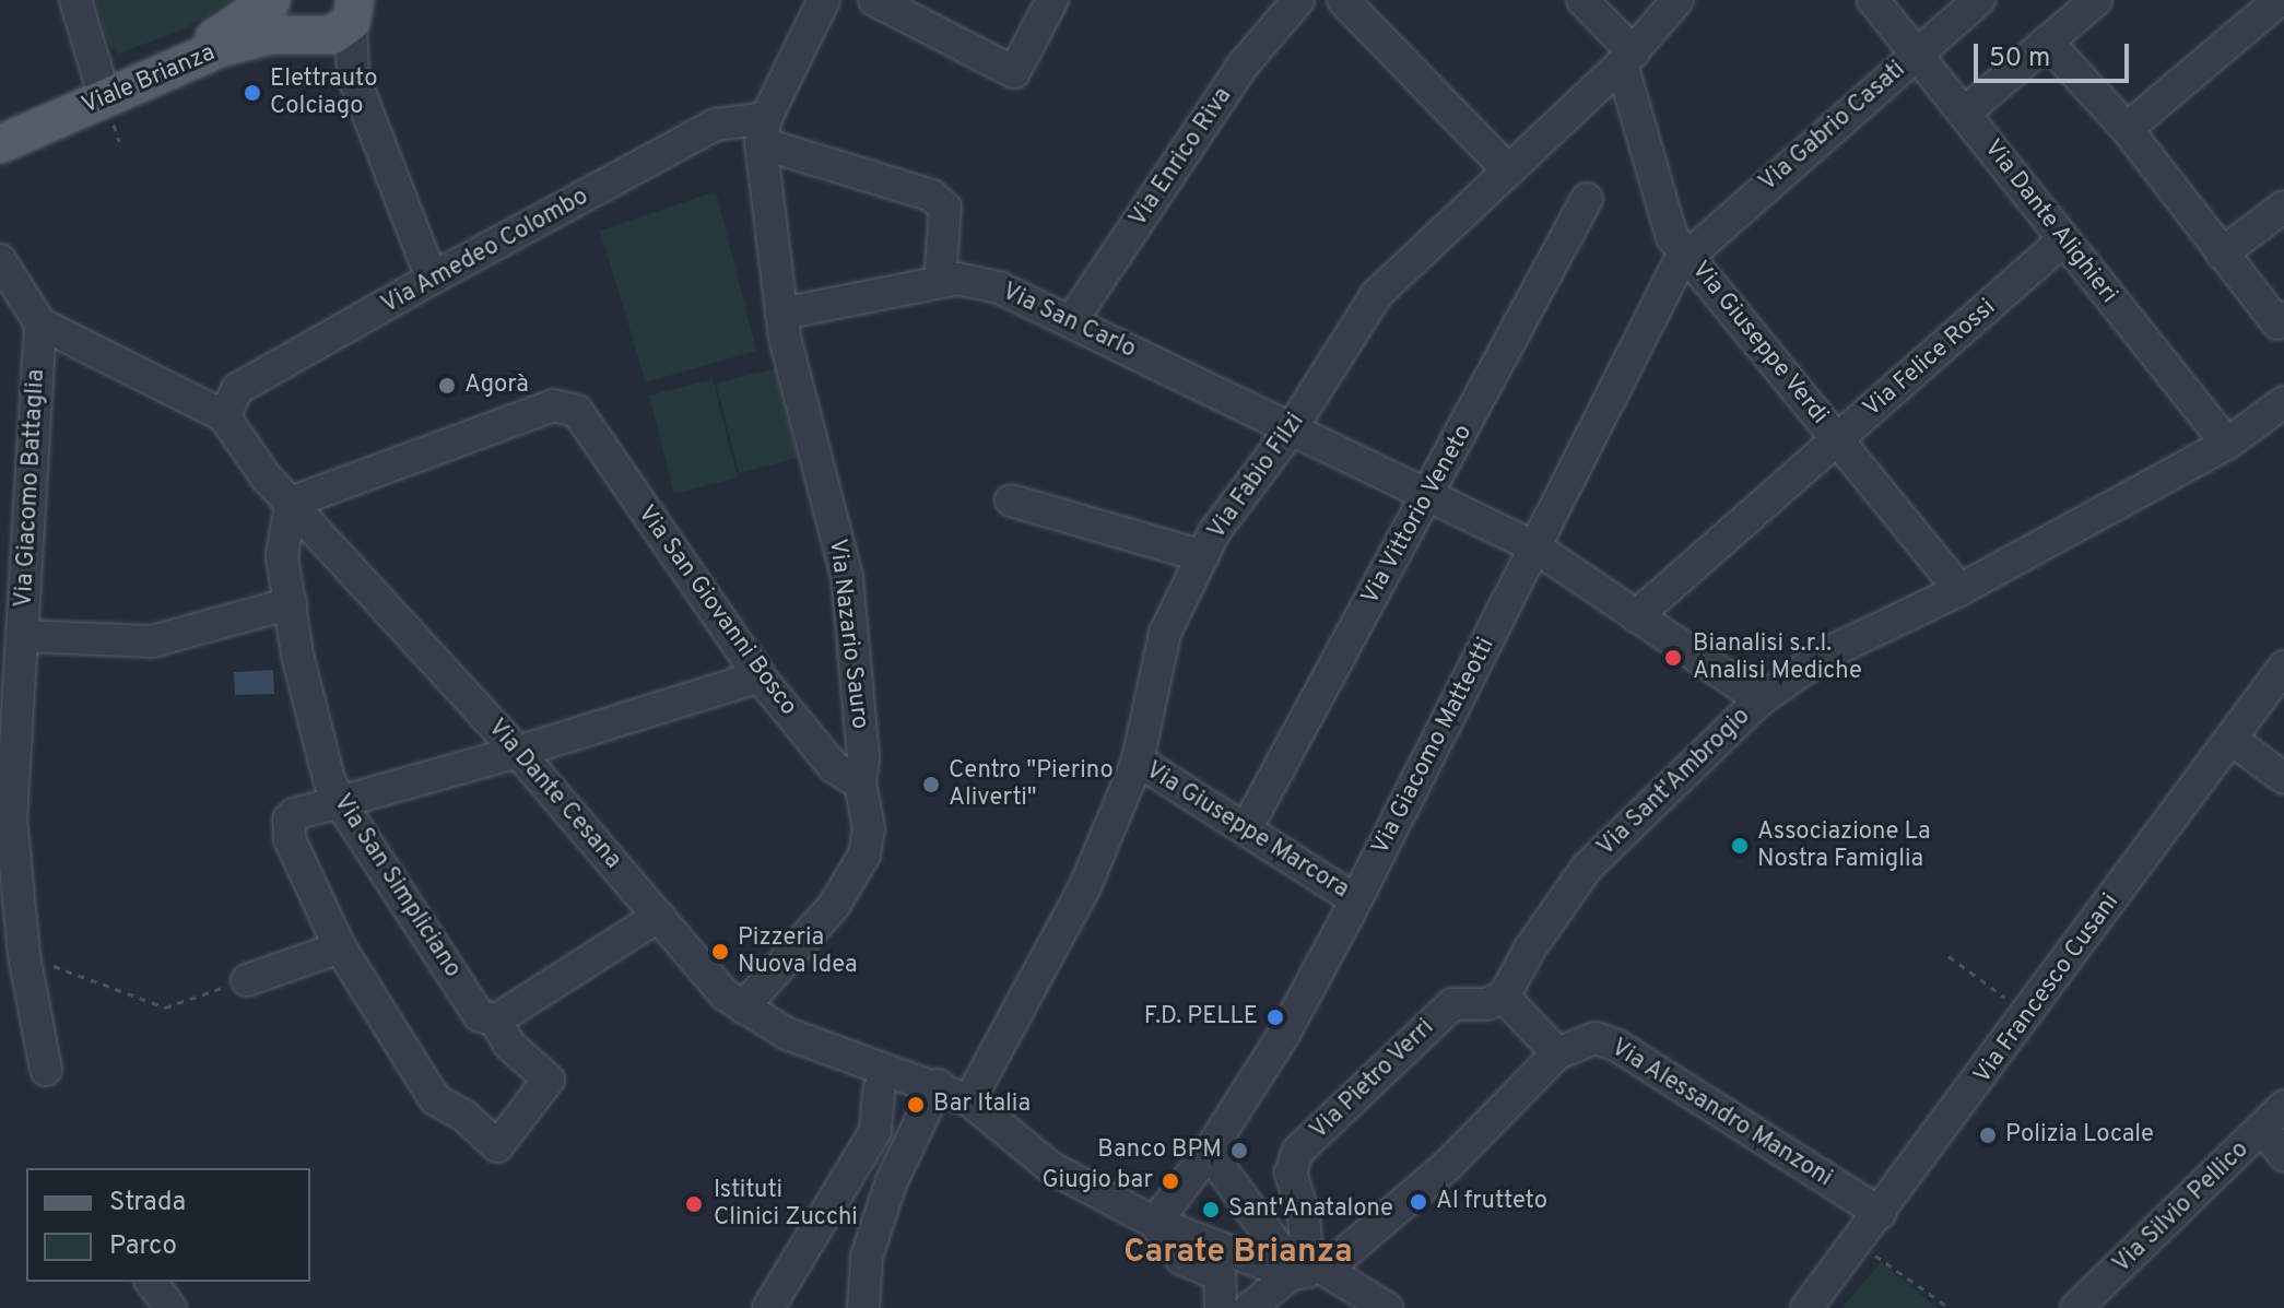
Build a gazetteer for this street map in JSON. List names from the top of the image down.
{
  "streets": {
    "main road": ["Viale Brianza"],
    "street": [
      "Via Gabrio Casati",
      "Via Enrico Riva",
      "Via Dante Alighieri",
      "Via Amedeo Colombo",
      "Via San Carlo",
      "Via Giuseppe Verdi",
      "Via Felice Rossi",
      "Via Fabio Filzi",
      "Via Giacomo Battaglia",
      "Via Vittorio Veneto",
      "Via San Giovanni Bosco",
      "Via Nazario Sauro",
      "Via Giacomo Matteotti",
      "Via Sant'Ambrogio",
      "Via Dante Cesana",
      "Via Giuseppe Marcora",
      "Via San Simpliciano",
      "Via Francesco Cusani",
      "Via Pietro Verri",
      "Via Alessandro Manzoni",
      "Via Silvio Pellico"
    ]
  },
  "crossings": [
    ["Via Gabrio Casati", "Via Dante Alighieri"],
    ["Via Gabrio Casati", "Via Giuseppe Verdi"],
    ["Via Gabrio Casati", "Via Giacomo Matteotti"],
    ["Via Enrico Riva", "Via San Carlo"],
    ["Via Dante Alighieri", "Via Felice Rossi"],
    ["Via Dante Alighieri", "Via Sant'Ambrogio"],
    ["Via Amedeo Colombo", "Via Nazario Sauro"],
    ["Via Amedeo Colombo", "Via Dante Cesana"],
    ["Via San Carlo", "Via Felice Rossi"],
    ["Via San Carlo", "Via Fabio Filzi"],
    ["Via San Carlo", "Via Vittorio Veneto"],
    ["Via San Carlo", "Via Nazario Sauro"],
    ["Via San Carlo", "Via Giacomo Matteotti"],
    ["Via San Carlo", "Via Sant'Ambrogio"],
    ["Via Giuseppe Verdi", "Via Felice Rossi"],
    ["Via Giuseppe Verdi", "Via Fabio Filzi"],
    ["Via Giuseppe Verdi", "Via Giacomo Matteotti"],
    ["Via Giuseppe Verdi", "Via Sant'Ambrogio"],
    ["Via Fabio Filzi", "Via Dante Cesana"],
    ["Via Fabio Filzi", "Via Giuseppe Marcora"],
    ["Via Vittorio Veneto", "Via Giuseppe Marcora"],
    ["Via San Giovanni Bosco", "Via Nazario Sauro"],
    ["Via San Giovanni Bosco", "Via Dante Cesana"],
    ["Via San Giovanni Bosco", "Via San Simpliciano"],
    ["Via Nazario Sauro", "Via Dante Cesana"],
    ["Via Giacomo Matteotti", "Via Dante Cesana"],
    ["Via Giacomo Matteotti", "Via Giuseppe Marcora"],
    ["Via Sant'Ambrogio", "Via Pietro Verri"],
    ["Via Dante Cesana", "Via San Simpliciano"],
    ["Via Dante Cesana", "Via Pietro Verri"],
    ["Via Francesco Cusani", "Via Alessandro Manzoni"]
  ],
  "districts": ["Carate Brianza"],
  "places": [
    "Elettrauto Colciago",
    "Agorà",
    "Bianalisi s.r.l. Analisi Mediche",
    "Centro \"Pierino Aliverti\"",
    "Associazione La Nostra Famiglia",
    "Pizzeria Nuova Idea",
    "F.D. PELLE",
    "Bar Italia",
    "Polizia Locale",
    "Banco BPM",
    "Giugio bar",
    "Al frutteto",
    "Istituti Clinici Zucchi",
    "Sant'Anatalone"
  ],
  "legend": ["Strada", "Parco"],
  "scale_bar": "50 m"
}
